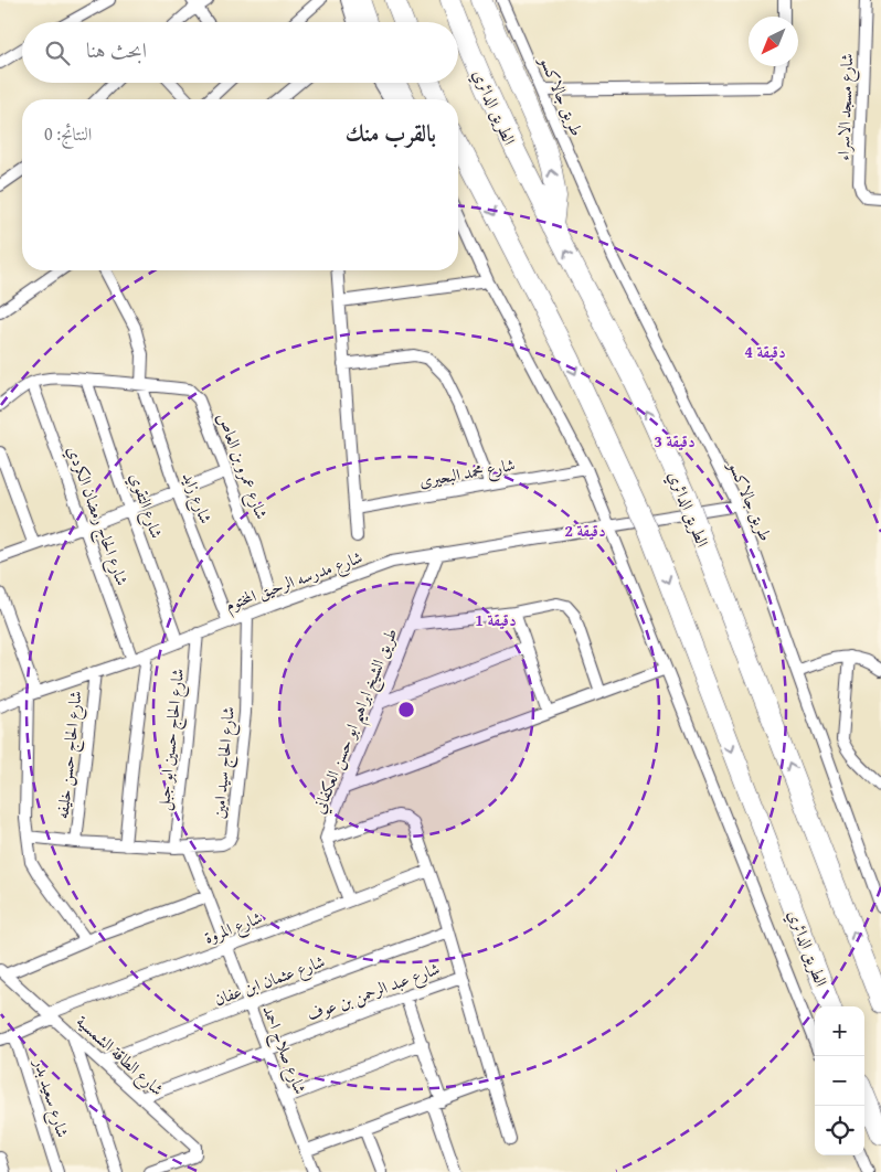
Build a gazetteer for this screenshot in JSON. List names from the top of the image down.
{
  "streets": {
    "highway": ["الطريق الدائري"],
    "street": [
      "طريق جالاكسو",
      "شارع مسجد الاسراء",
      "شارع عمرو بن العاص",
      "شارع محمد البحيرى",
      "شارع زايد",
      "شارع التقوي",
      "شارع الحاج رمضان الكردي",
      "شارع مدرسه الرحيق المختوم",
      "طريق الشيخ ابراهيم ابو حسن العكفاني",
      "شارع الحاج حسين ابو جبل",
      "شارع الحاج حسن خليفه",
      "شارع الحاج سيد امين",
      "شارع المروة",
      "شارع عثمان ابن عفان",
      "شارع عبد الرحمن بن عوف",
      "شارع صلاح احمد",
      "شارع الطاقة الشمسية",
      "شارع سعيد بدر"
    ]
  },
  "crossings": [
    ["طريق جالاكسو", "شارع مدرسه الرحيق المختوم"],
    ["شارع عمرو بن العاص", "شارع زايد"],
    ["شارع عمرو بن العاص", "شارع مدرسه الرحيق المختوم"],
    ["شارع زايد", "شارع مدرسه الرحيق المختوم"],
    ["شارع التقوي", "شارع مدرسه الرحيق المختوم"],
    ["شارع الحاج رمضان الكردي", "شارع مدرسه الرحيق المختوم"],
    ["شارع مدرسه الرحيق المختوم", "طريق الشيخ ابراهيم ابو حسن العكفاني"],
    ["شارع مدرسه الرحيق المختوم", "شارع الحاج حسين ابو جبل"],
    ["شارع مدرسه الرحيق المختوم", "شارع الحاج حسن خليفه"],
    ["شارع مدرسه الرحيق المختوم", "شارع الحاج سيد امين"],
    ["طريق الشيخ ابراهيم ابو حسن العكفاني", "شارع المروة"],
    ["شارع الحاج حسين ابو جبل", "شارع الحاج سيد امين"],
    ["شارع الحاج حسن خليفه", "شارع الحاج سيد امين"],
    ["شارع الحاج سيد امين", "شارع صلاح احمد"],
    ["شارع المروة", "شارع صلاح احمد"],
    ["شارع المروة", "شارع الطاقة الشمسية"],
    ["شارع المروة", "شارع سعيد بدر"],
    ["شارع عثمان ابن عفان", "شارع صلاح احمد"],
    ["شارع عثمان ابن عفان", "شارع الطاقة الشمسية"],
    ["شارع عبد الرحمن بن عوف", "شارع صلاح احمد"],
    ["شارع عبد الرحمن بن عوف", "شارع الطاقة الشمسية"]
  ],
  "north": "bottom left",
  "page": {
    "search": "ابحث هنا",
    "heading": ["بالقرب منك", "النتائج: 0"],
    "map_buttons": ["+", "−"]
  },
  "rings": [
    "4 دقيقة",
    "3 دقيقة",
    "2 دقيقة",
    "1 دقيقة"
  ]
}
